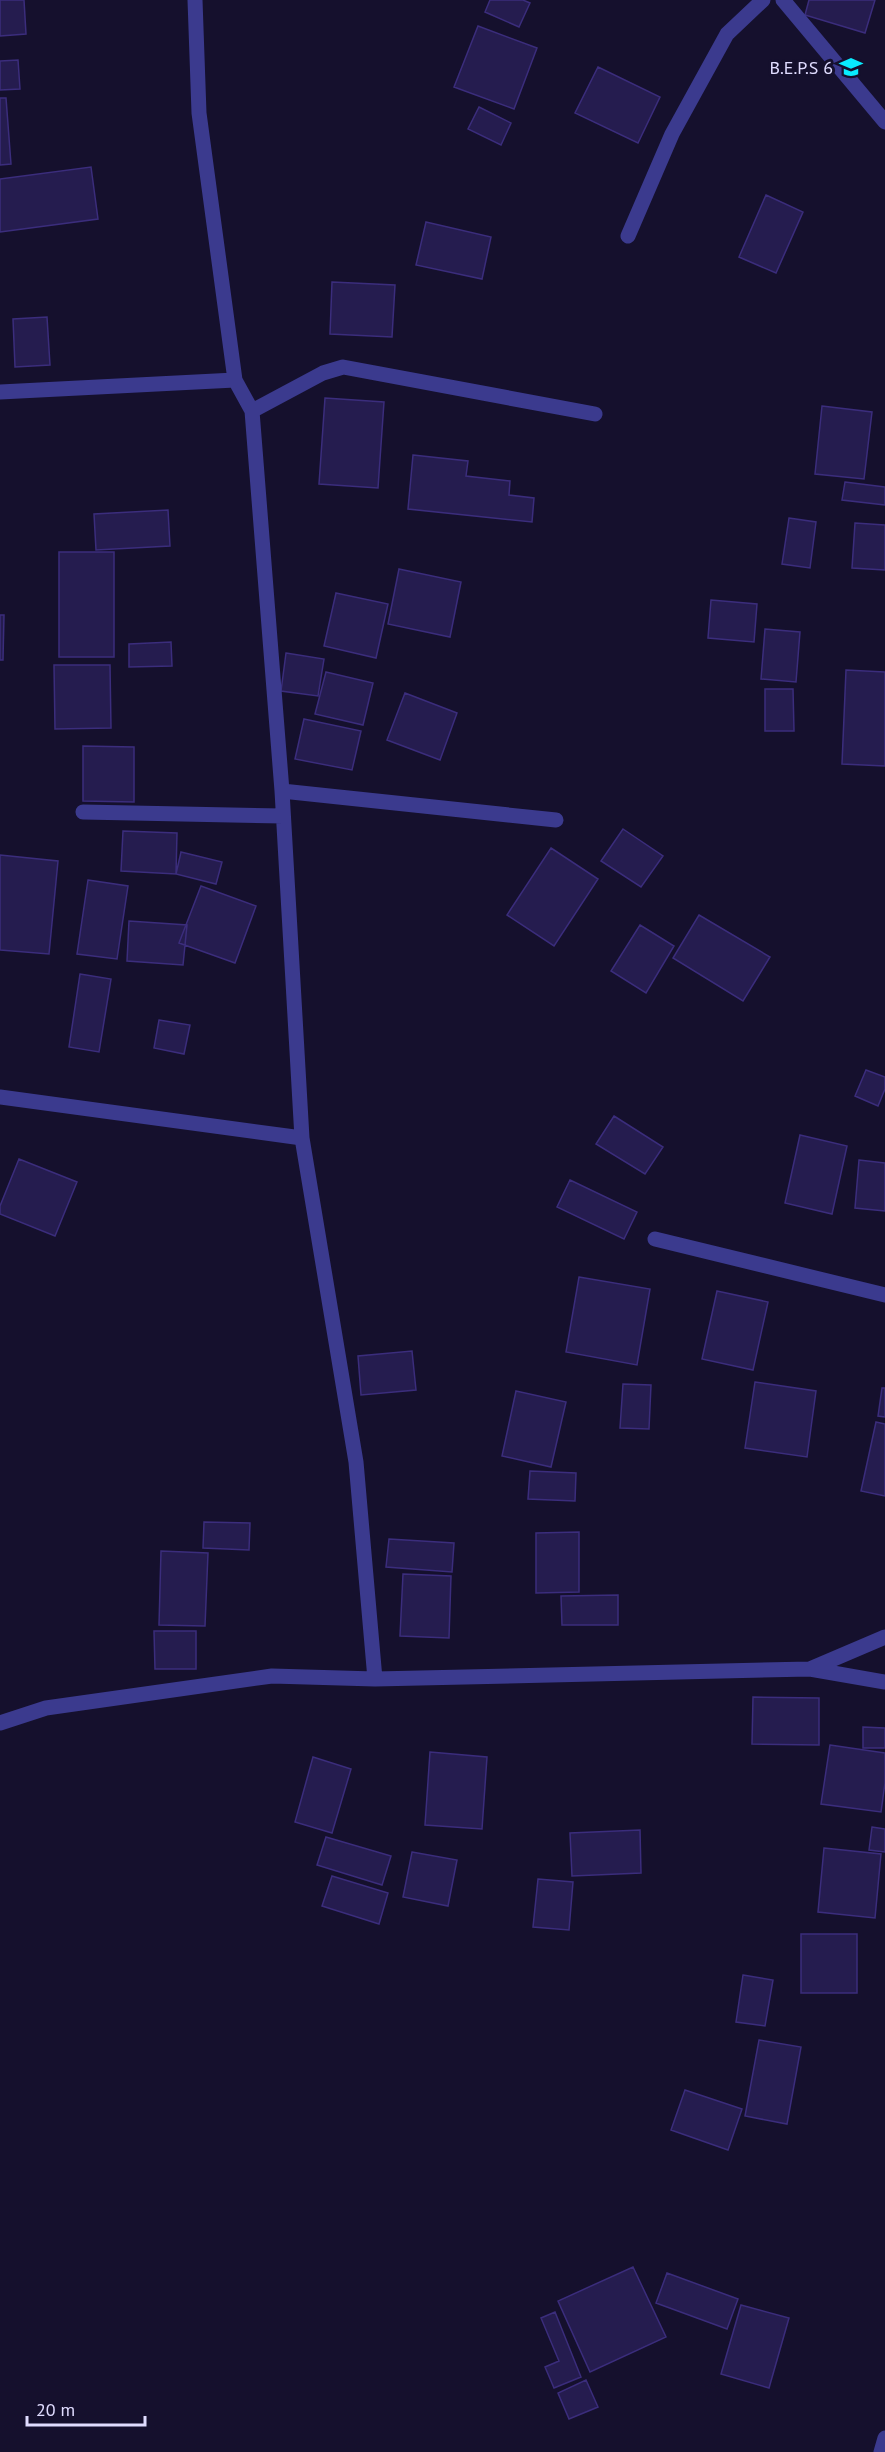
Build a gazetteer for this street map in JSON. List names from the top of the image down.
{
  "places": {
    "school or university": ["B.E.P.S 6"]
  },
  "scale_bar": "20 m"
}
